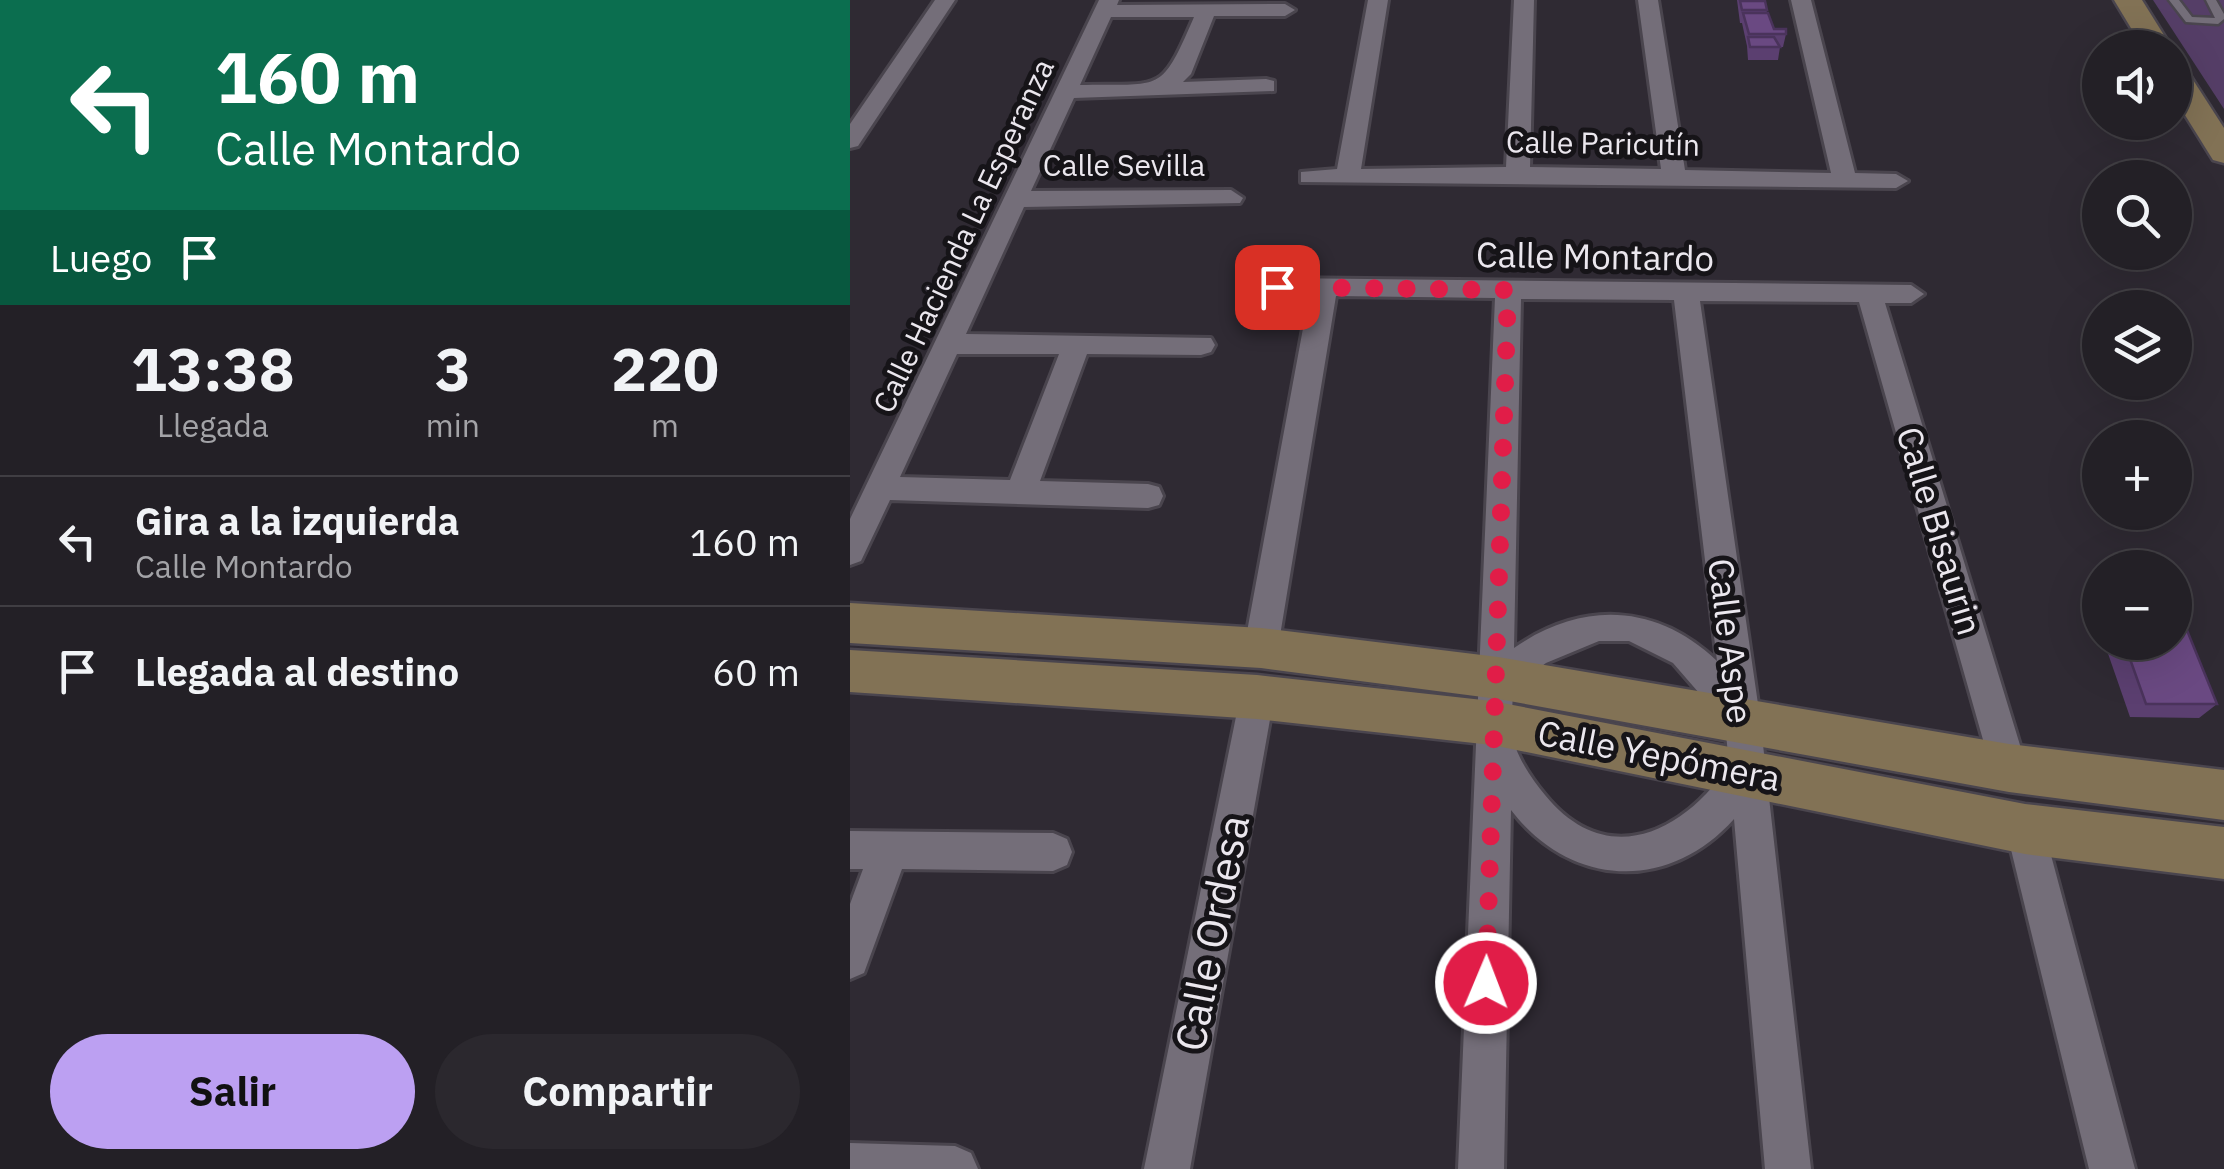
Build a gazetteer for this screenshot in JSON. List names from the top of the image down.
{
  "streets": {
    "main road": ["Calle Yepómera"],
    "street": [
      "Calle Paricutín",
      "Calle Sevilla",
      "Calle Hacienda La Esperanza",
      "Calle Montardo",
      "Calle Bisaurin",
      "Calle Aspe",
      "Calle Ordesa"
    ]
  },
  "crossings": [
    ["Calle Sevilla", "Calle Hacienda La Esperanza"],
    ["Calle Montardo", "Calle Bisaurin"],
    ["Calle Montardo", "Calle Aspe"],
    ["Calle Bisaurin", "Calle Yepómera"],
    ["Calle Aspe", "Calle Yepómera"],
    ["Calle Yepómera", "Calle Ordesa"]
  ],
  "page": {
    "turn": ["160 m", "Calle Montardo"],
    "map_buttons": ["+", "−"],
    "then": "Luego",
    "eta": [
      "13:38",
      "Llegada",
      "3",
      "min",
      "220",
      "m"
    ],
    "list": [
      {
        "name": "Gira a la izquierda",
        "note": "Calle Montardo",
        "value": "160 m"
      },
      {
        "name": "Llegada al destino",
        "value": "60 m"
      }
    ],
    "buttons": ["Salir", "Compartir"]
  }
}
